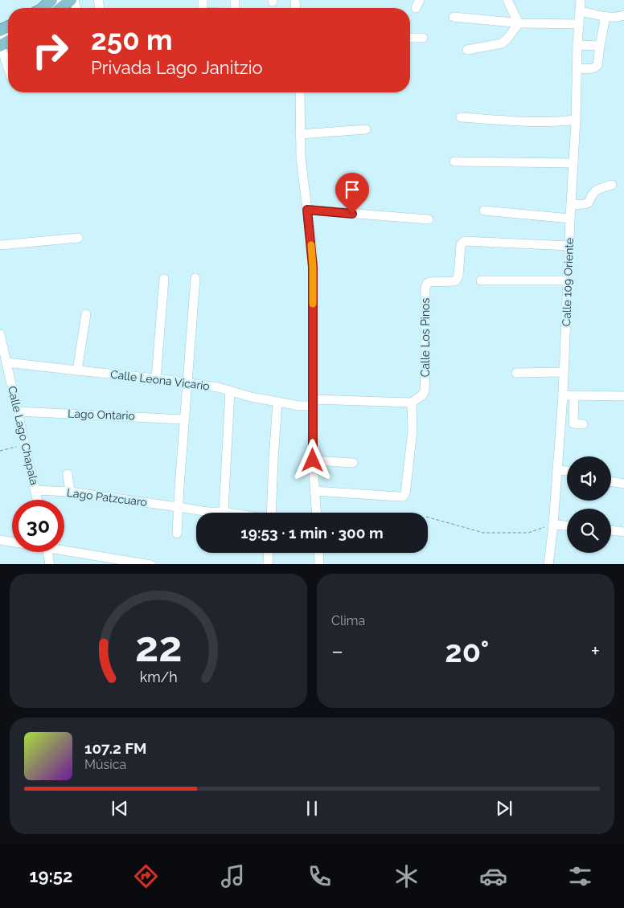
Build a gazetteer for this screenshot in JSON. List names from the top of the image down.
{
  "streets": {
    "street": [
      "Calle 109 Oriente",
      "Calle Los Pinos",
      "Calle Leona Vicario",
      "Lago Ontario",
      "Calle Lago Chapala",
      "Lago Patzcuaro"
    ]
  },
  "crossings": [
    ["Calle 109 Oriente", "Calle Los Pinos"],
    ["Calle Los Pinos", "Calle Leona Vicario"],
    ["Calle Leona Vicario", "Calle Lago Chapala"],
    ["Lago Ontario", "Calle Lago Chapala"],
    ["Calle Lago Chapala", "Lago Patzcuaro"]
  ],
  "page": {
    "turn": ["250 m", "Privada Lago Janitzio"],
    "limit": "30",
    "trip": "19:53 · 1 min · 300 m",
    "tile": "Clima",
    "heat": ["−", "20°", "+"],
    "song": ["107.2 FM", "Música"],
    "tabs": "19:52",
    "gauge": ["22", "km/h"]
  }
}
